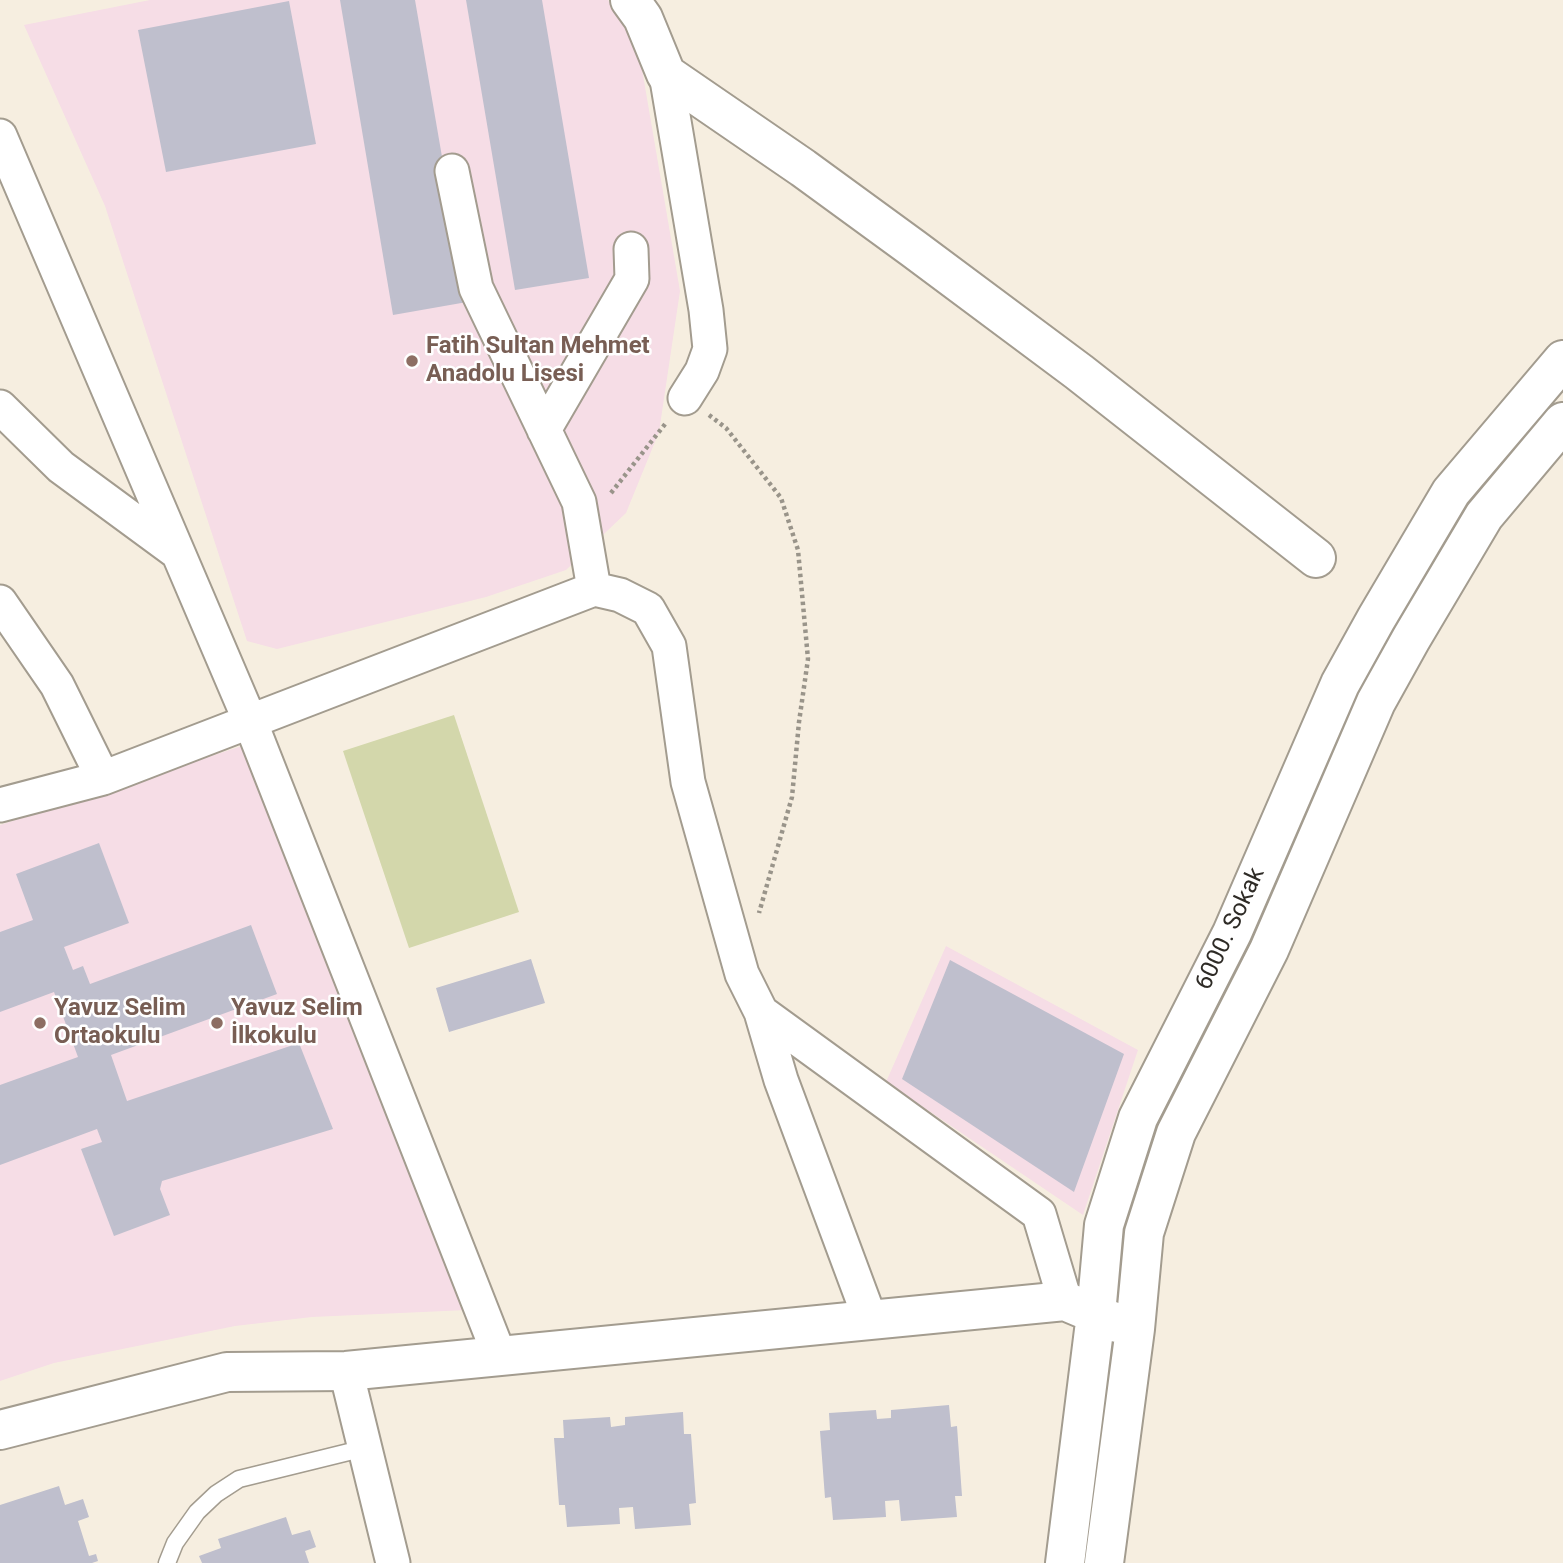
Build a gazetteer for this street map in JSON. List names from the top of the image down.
{
  "streets": {
    "street": ["6000. Sokak"]
  },
  "places": ["Fatih Sultan Mehmet Anadolu Lisesi", "Yavuz Selim Ortaokulu", "Yavuz Selim İlkokulu"]
}
